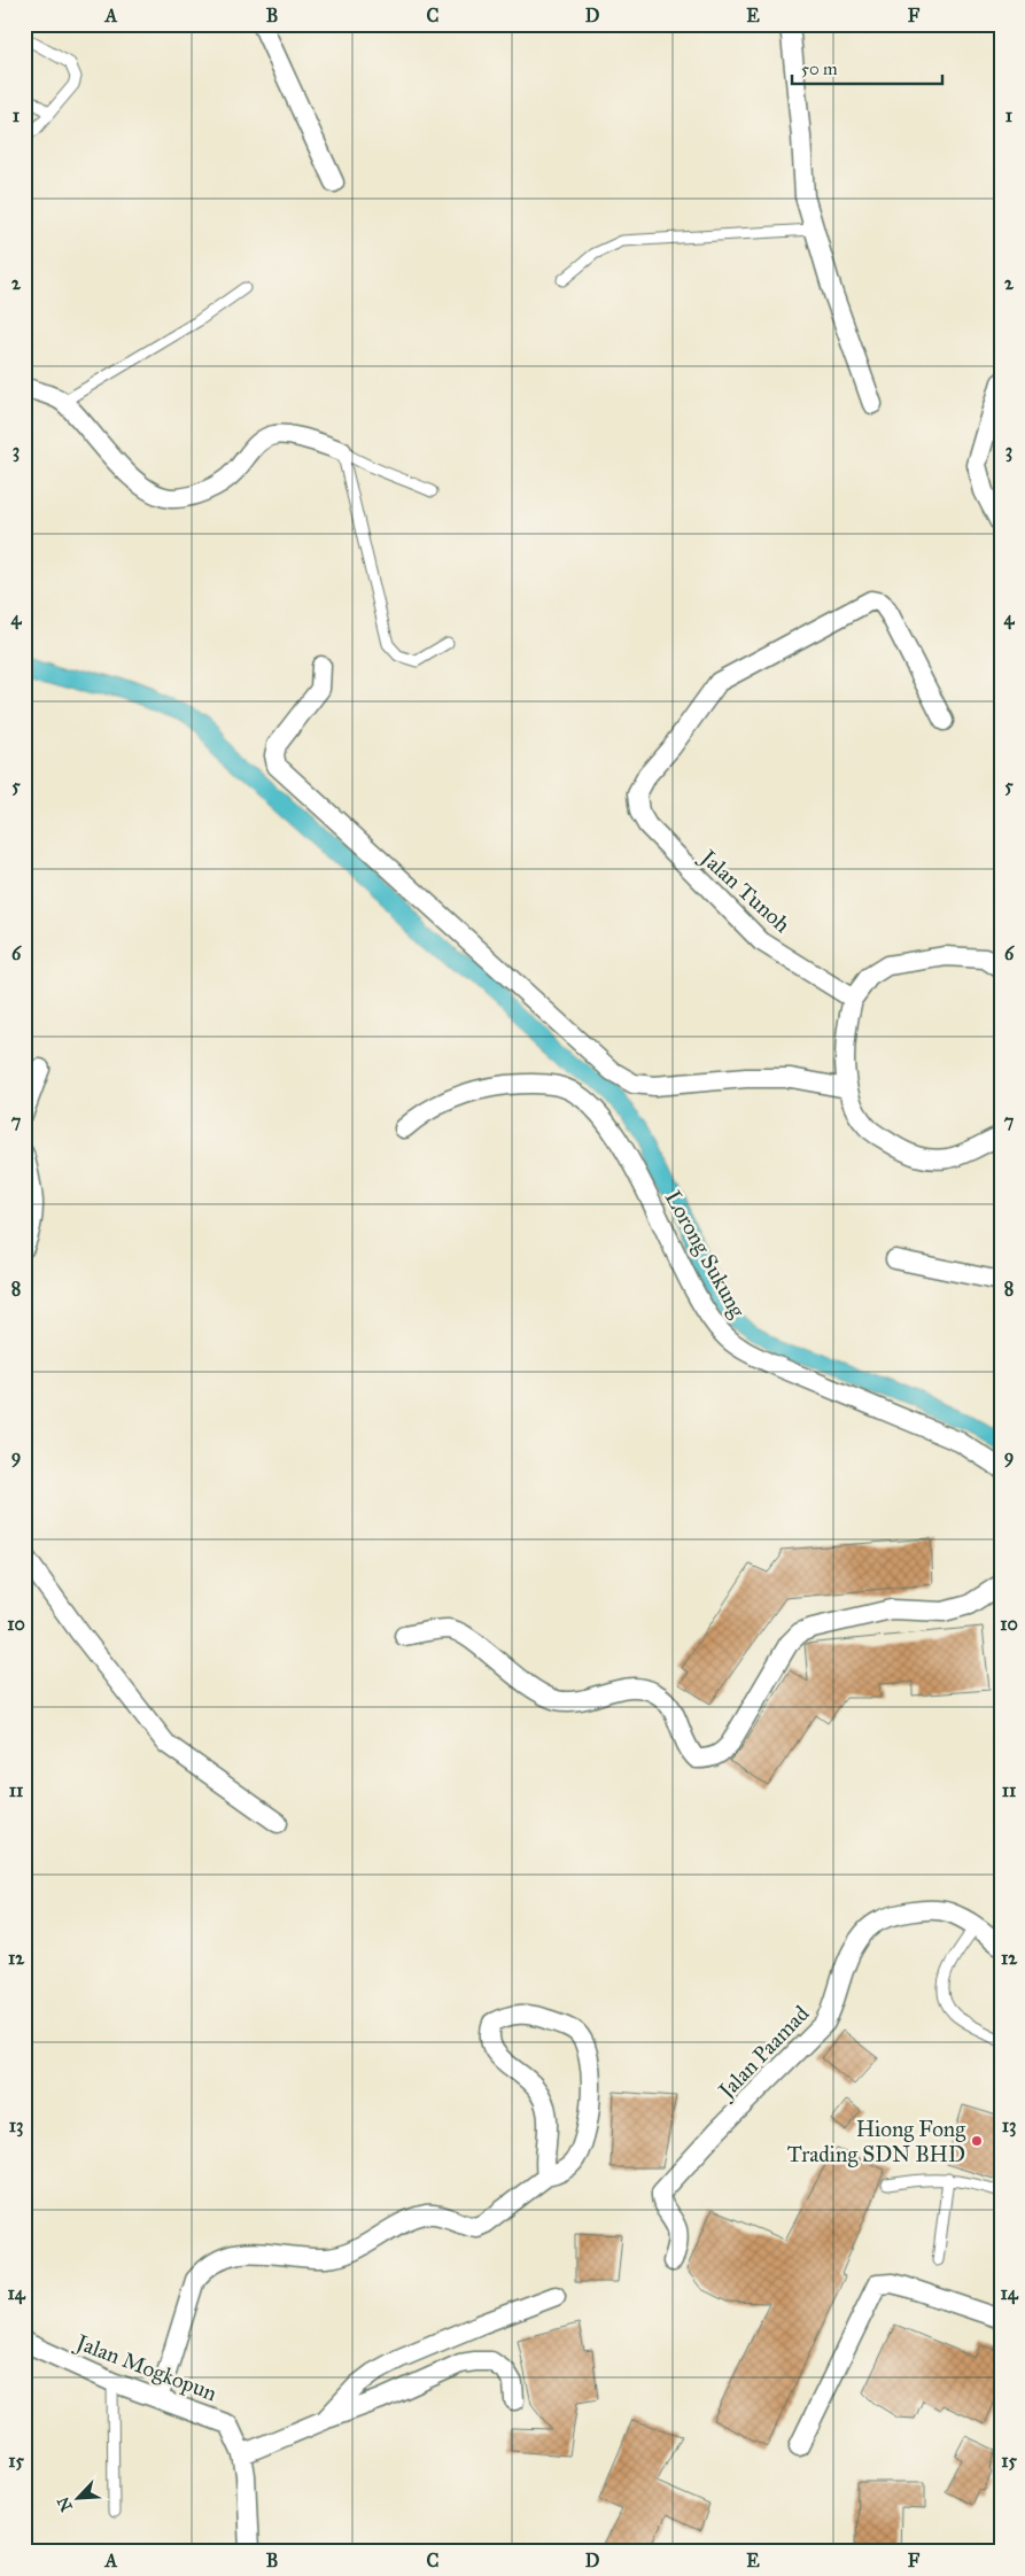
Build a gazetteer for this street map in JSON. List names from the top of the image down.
{
  "streets": {
    "street": [
      "Jalan Tunoh",
      "Lorong Sukung",
      "Jalan Paamad",
      "Jalan Mogkopun"
    ]
  },
  "places": ["Hiong Fong Trading SDN BHD"],
  "scale_bar": "50 m",
  "north": "bottom left",
  "grid": {
    "columns": [
      "A",
      "B",
      "C",
      "D",
      "E",
      "F"
    ],
    "rows": [
      "1",
      "2",
      "3",
      "4",
      "5",
      "6",
      "7",
      "8",
      "9",
      "10",
      "11",
      "12",
      "13",
      "14",
      "15"
    ]
  }
}
